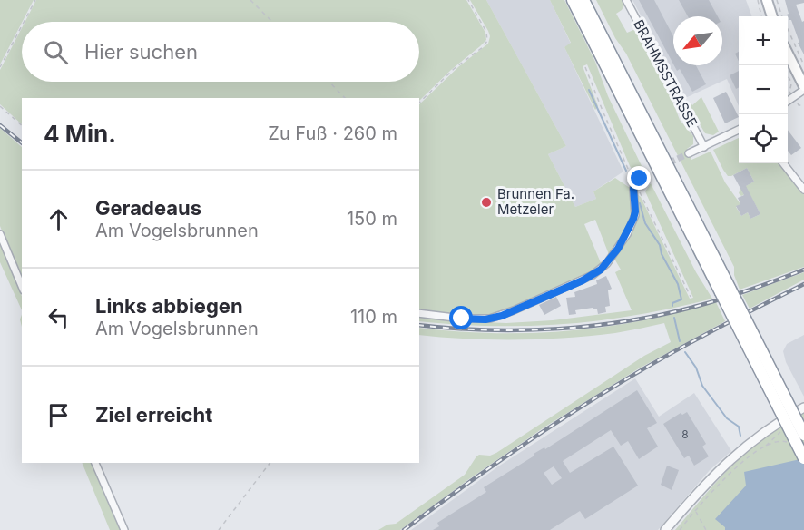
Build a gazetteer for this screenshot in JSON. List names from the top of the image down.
{
  "streets": {
    "street": ["BRAHMSSTRASSE"]
  },
  "places": ["Brunnen Fa. Metzeler"],
  "house_numbers": ["8"],
  "north": "bottom left",
  "page": {
    "map_buttons": ["+", "−"],
    "search": "Hier suchen",
    "heading": ["4 Min.", "Zu Fuß · 260 m"],
    "list": [
      ["Geradeaus", "Am Vogelsbrunnen", "150 m"],
      ["Links abbiegen", "Am Vogelsbrunnen", "110 m"],
      "Ziel erreicht"
    ]
  }
}
